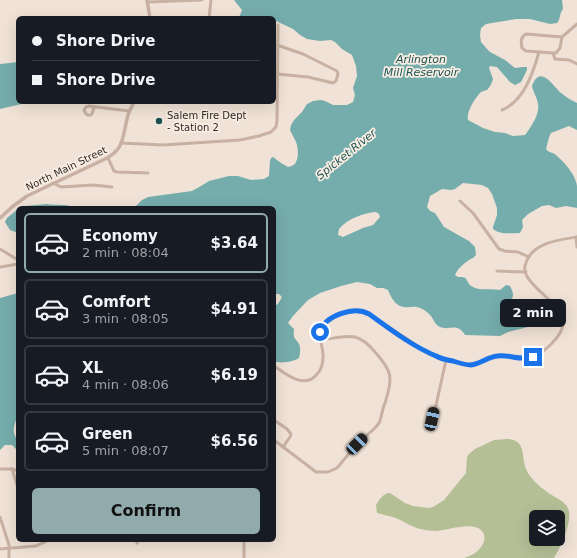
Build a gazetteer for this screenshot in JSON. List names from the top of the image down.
{
  "streets": {
    "street": ["North Main Street"]
  },
  "water": ["Arlington Mill Reservoir", "Spicket River"],
  "places": ["Salem Fire Dept - Station 2"],
  "page": {
    "banner": ["Shore Drive", "Shore Drive"],
    "list": [
      {
        "name": "Economy",
        "note": "2 min · 08:04",
        "value": "$3.64"
      },
      {
        "name": "Comfort",
        "note": "3 min · 08:05",
        "value": "$4.91"
      },
      {
        "name": "XL",
        "note": "4 min · 08:06",
        "value": "$6.19"
      },
      {
        "name": "Green",
        "note": "5 min · 08:07",
        "value": "$6.56"
      }
    ],
    "bubble": "2 min",
    "buttons": "Confirm"
  }
}
